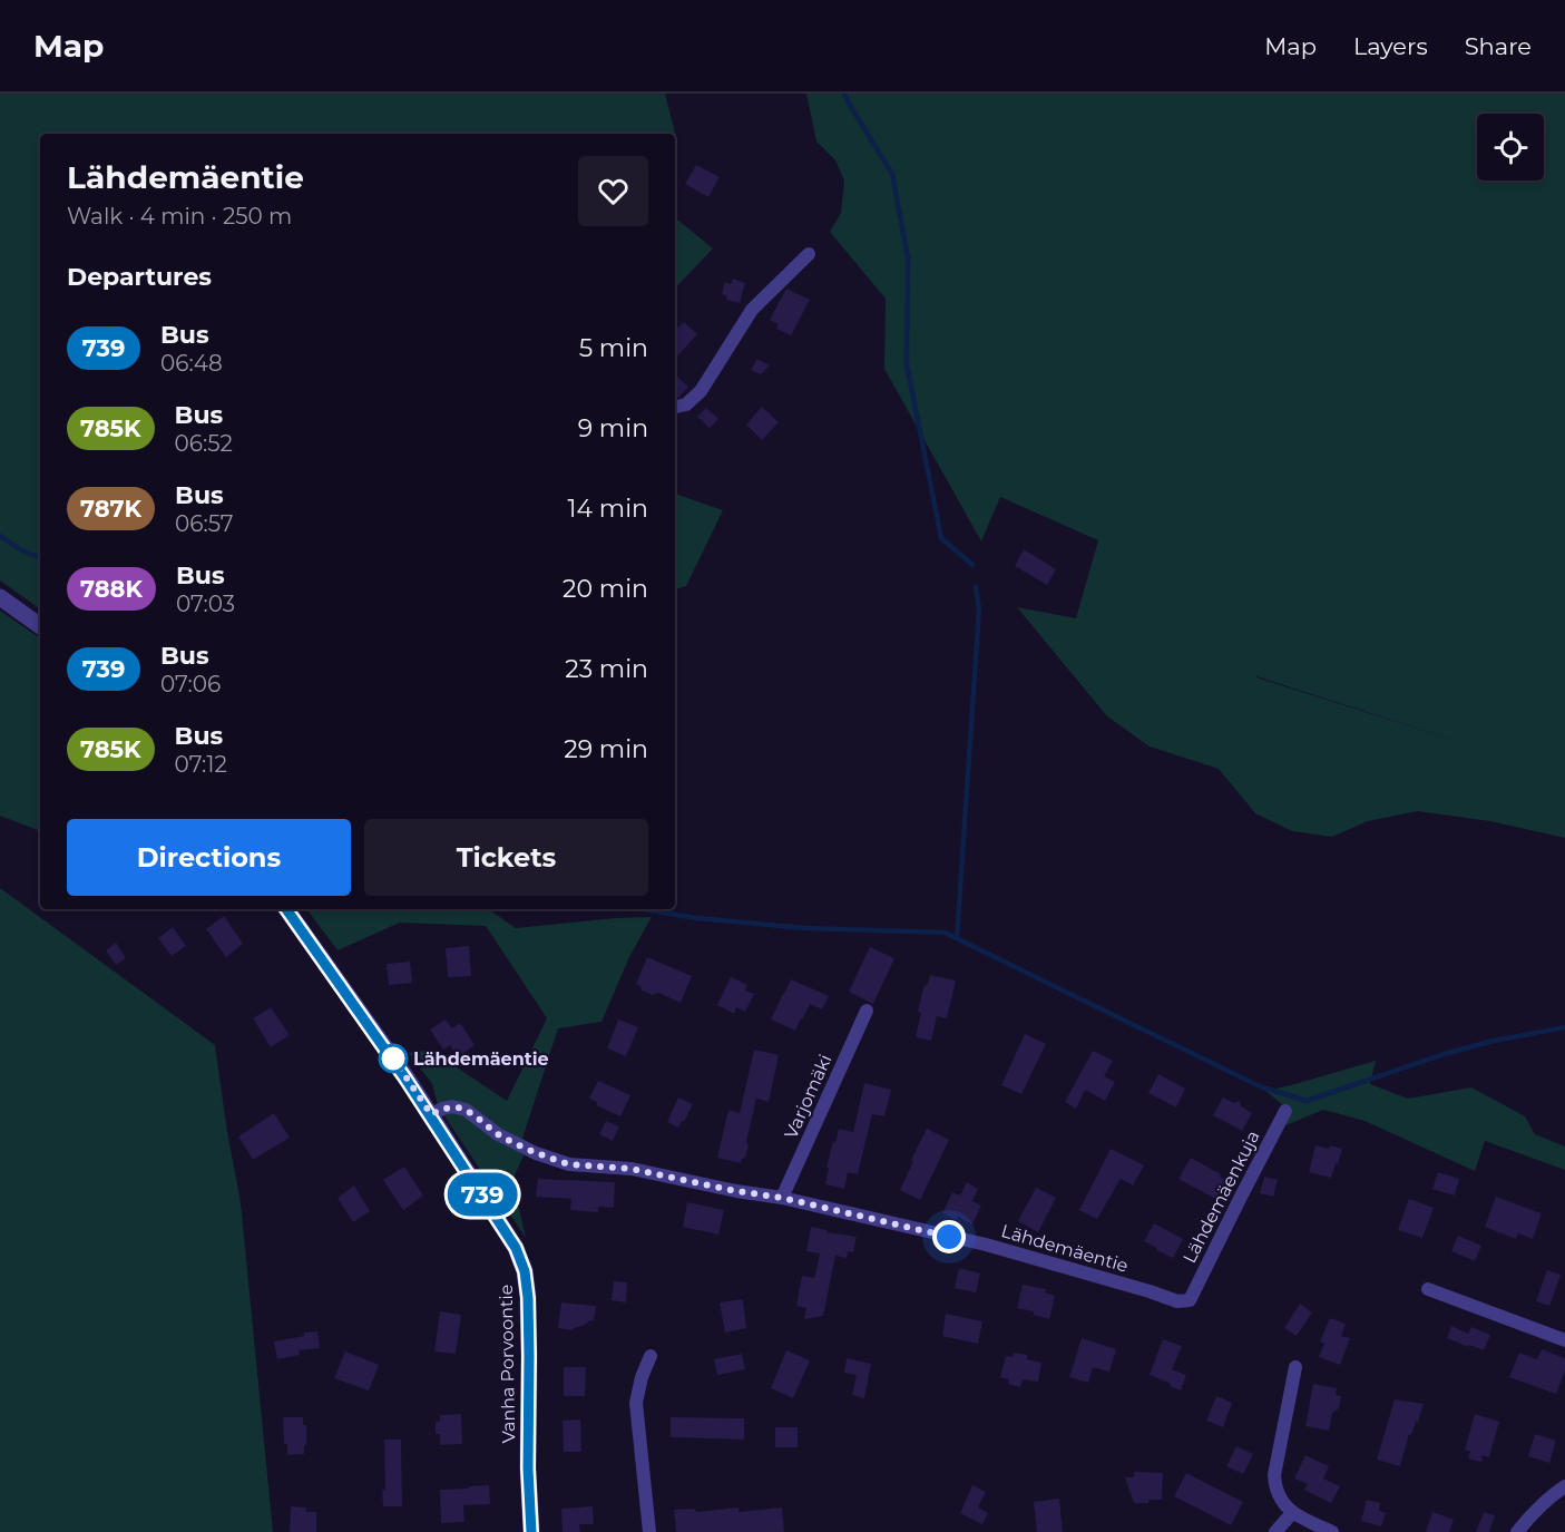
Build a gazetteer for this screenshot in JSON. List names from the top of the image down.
{
  "streets": {
    "street": [
      "Varjomäki",
      "Lähdemäenkuja",
      "Lähdemäentie",
      "Vanha Porvoontie"
    ]
  },
  "crossings": [
    ["Varjomäki", "Lähdemäentie"],
    ["Lähdemäenkuja", "Lähdemäentie"],
    ["Lähdemäentie", "Vanha Porvoontie"]
  ],
  "places": ["Lähdemäentie"],
  "lines": ["bus line 739"],
  "page": {
    "header": "Map",
    "nav": ["Map", "Layers", "Share"],
    "on_map": "739",
    "heading": [
      ["Lähdemäentie", "Walk · 4 min · 250 m"],
      "Departures"
    ],
    "list": [
      {
        "mark": "739",
        "name": "Bus",
        "note": "06:48",
        "value": "5 min"
      },
      {
        "mark": "785K",
        "name": "Bus",
        "note": "06:52",
        "value": "9 min"
      },
      {
        "mark": "787K",
        "name": "Bus",
        "note": "06:57",
        "value": "14 min"
      },
      {
        "mark": "788K",
        "name": "Bus",
        "note": "07:03",
        "value": "20 min"
      },
      {
        "mark": "739",
        "name": "Bus",
        "note": "07:06",
        "value": "23 min"
      },
      {
        "mark": "785K",
        "name": "Bus",
        "note": "07:12",
        "value": "29 min"
      }
    ],
    "buttons": ["Directions", "Tickets"]
  }
}
